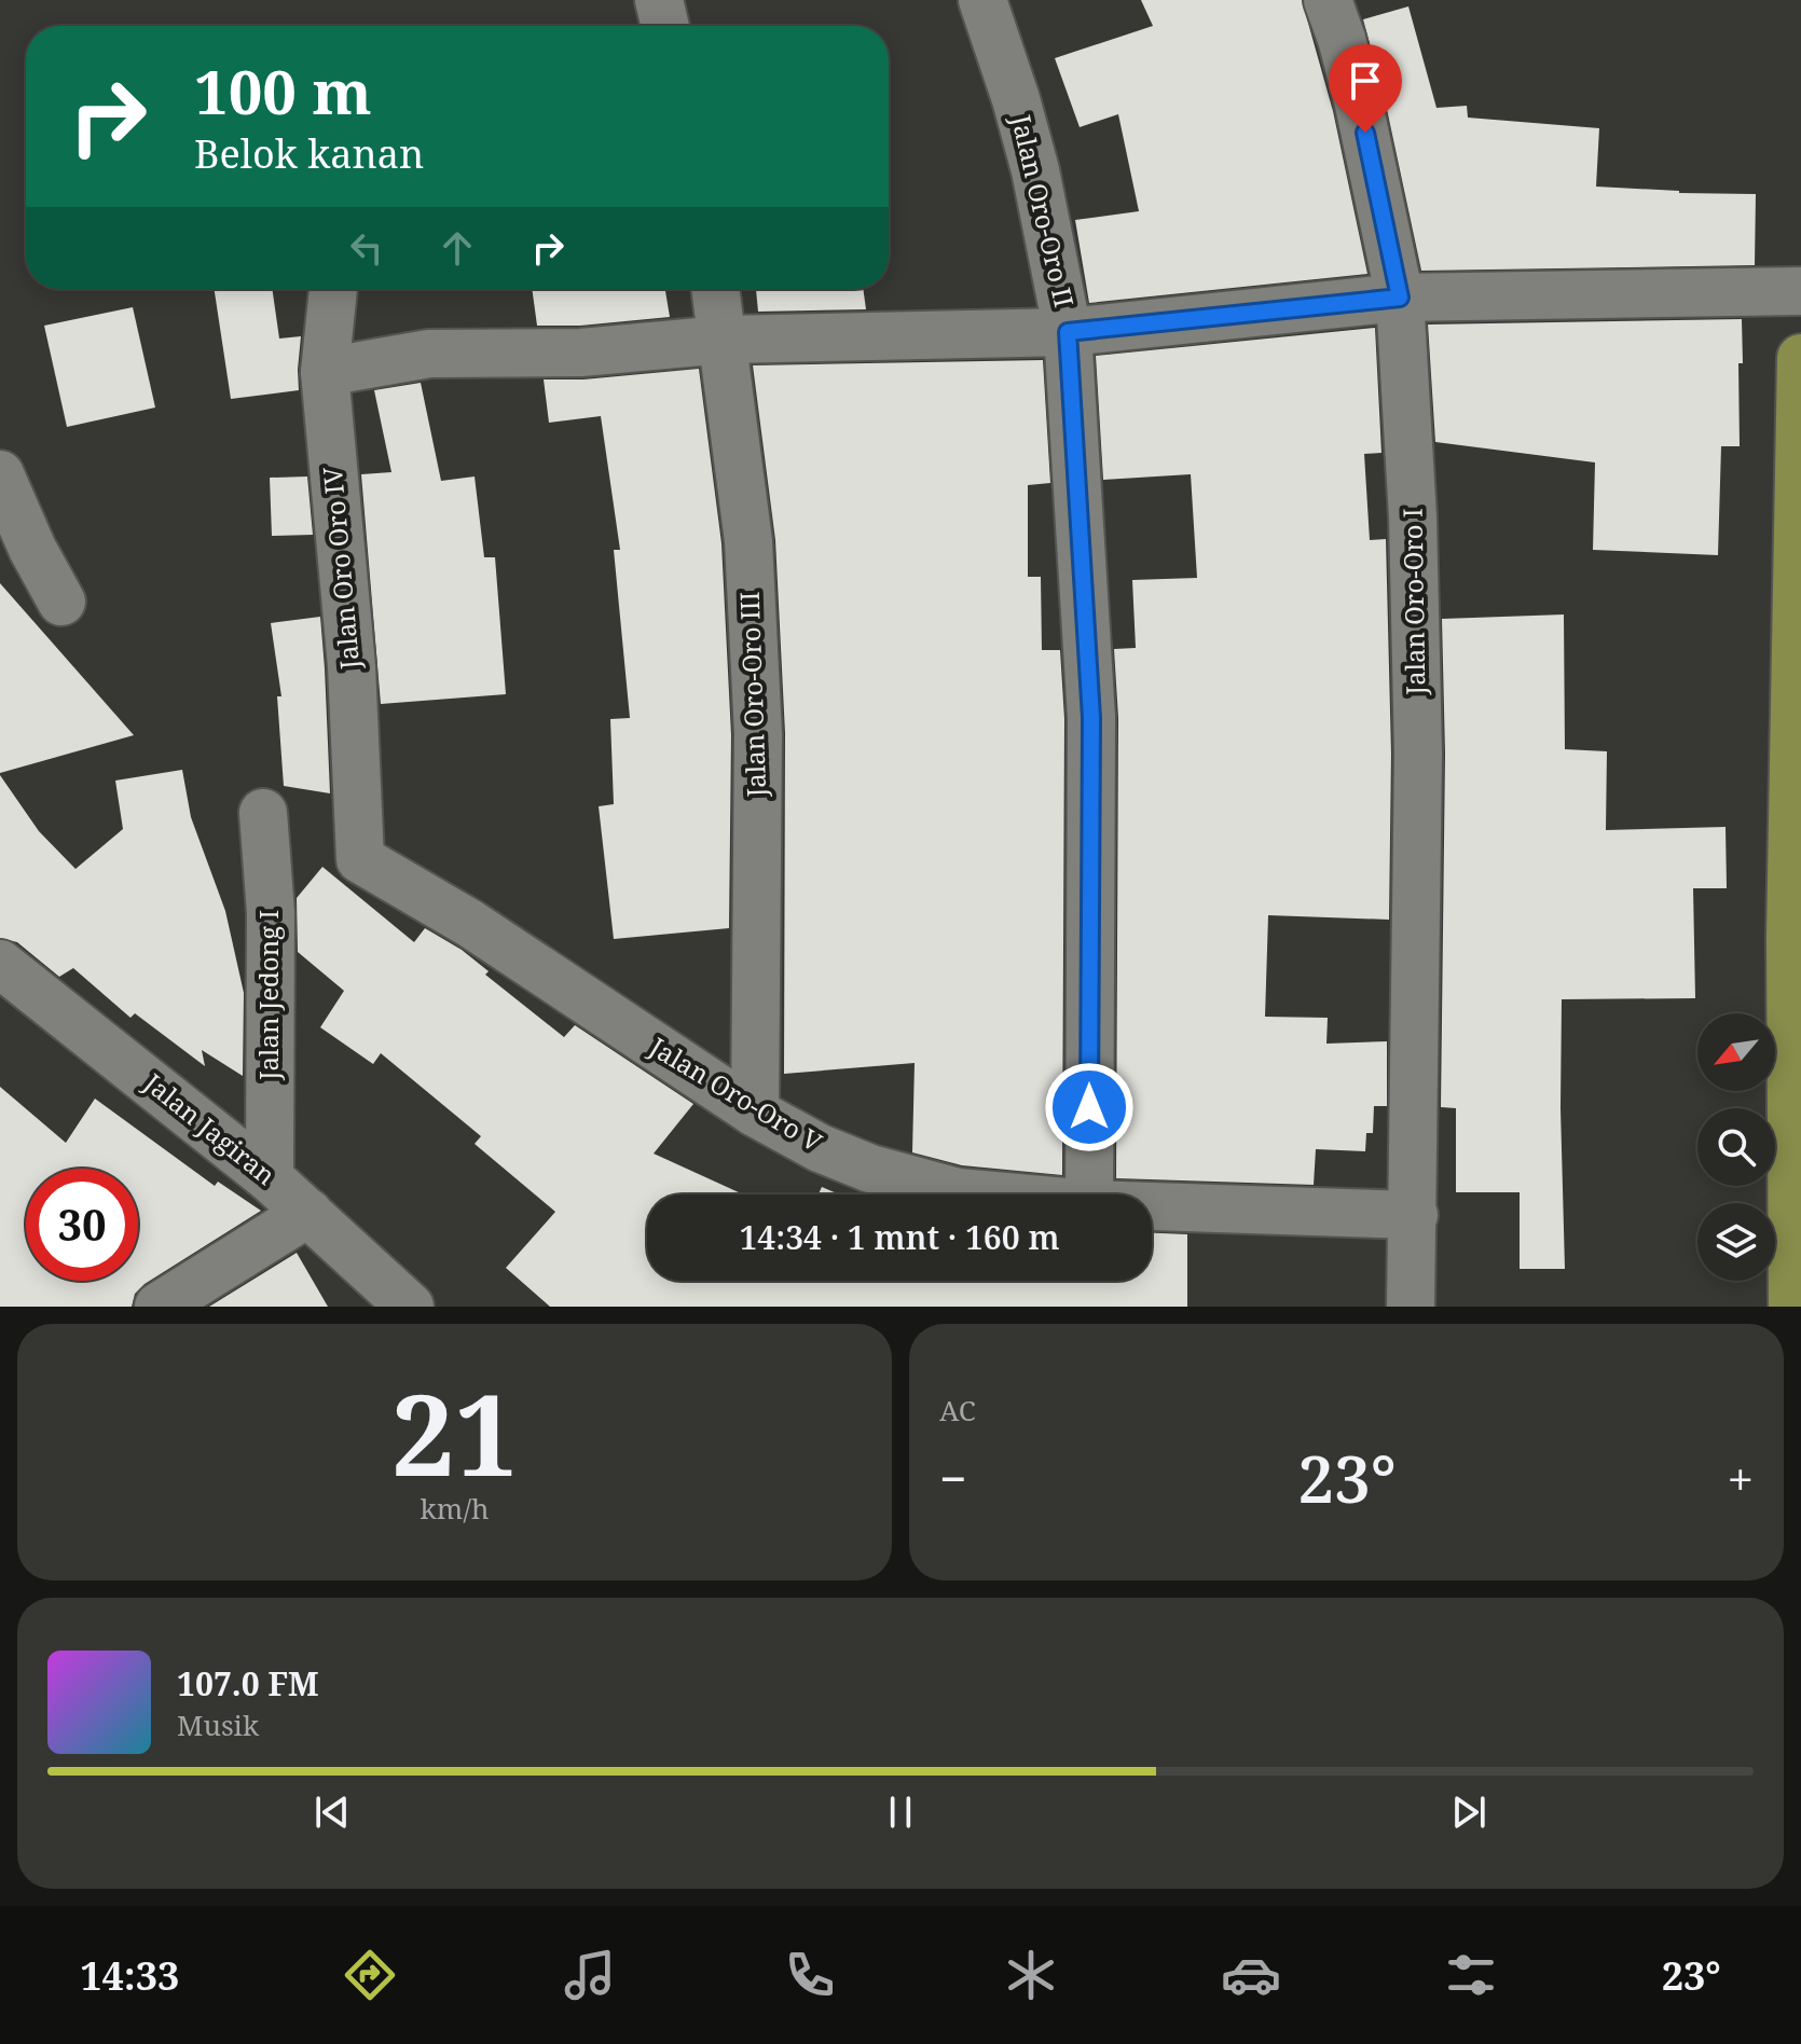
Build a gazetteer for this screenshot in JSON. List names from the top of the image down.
{
  "streets": {
    "street": [
      "Jalan Oro-Oro II",
      "Jalan Oro Oro IV",
      "Jalan Oro-Oro I",
      "Jalan Oro-Oro III",
      "Jalan Jedong I",
      "Jalan Oro-Oro V",
      "Jalan Jagiran"
    ]
  },
  "crossings": [
    ["Jalan Oro Oro IV", "Jalan Oro-Oro V"],
    ["Jalan Oro-Oro I", "Jalan Oro-Oro V"],
    ["Jalan Oro-Oro III", "Jalan Oro-Oro V"],
    ["Jalan Jedong I", "Jalan Jagiran"]
  ],
  "north": "bottom left",
  "page": {
    "turn": ["100 m", "Belok kanan"],
    "limit": "30",
    "trip": "14:34 · 1 mnt · 160 m",
    "tile": [
      ["21", "km/h"],
      "AC"
    ],
    "heat": ["−", "23°", "+"],
    "song": ["107.0 FM", "Musik"],
    "tabs": ["14:33", "23°"]
  }
}
